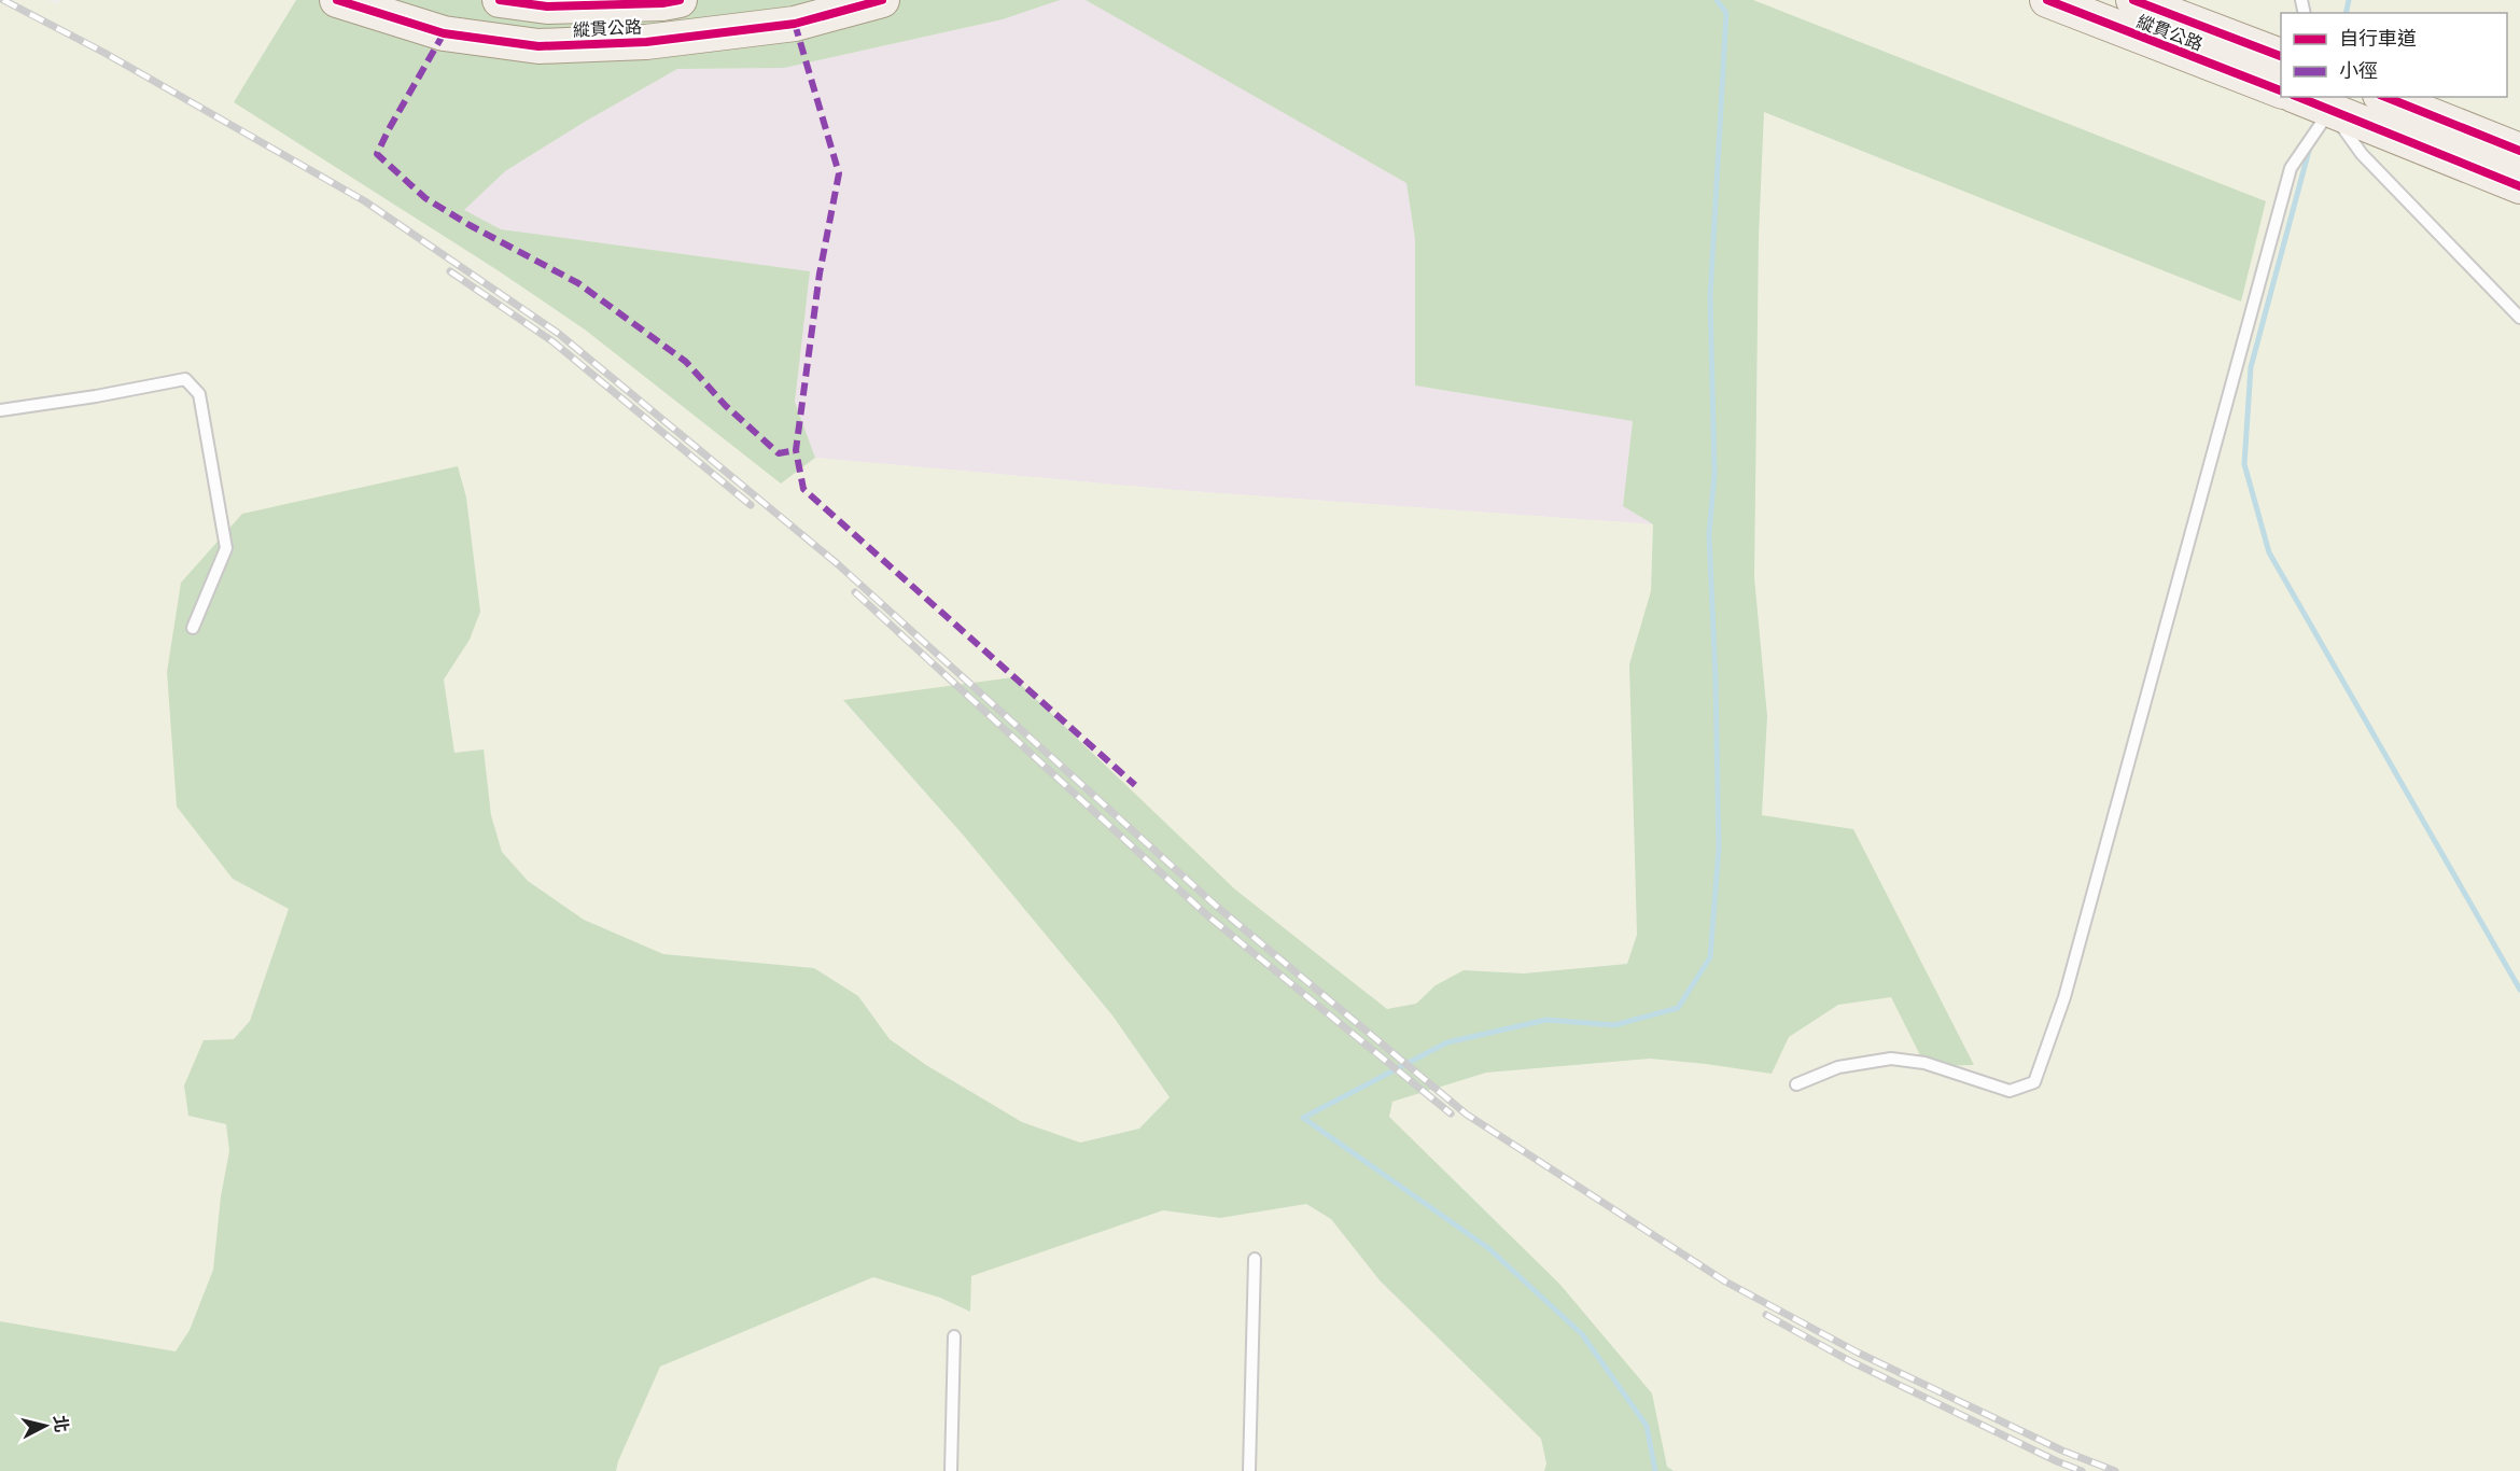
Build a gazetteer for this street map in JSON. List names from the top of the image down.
{
  "streets": {
    "main road": ["縱貫公路"]
  },
  "legend": ["自行車道", "小徑"],
  "north": "right"
}
